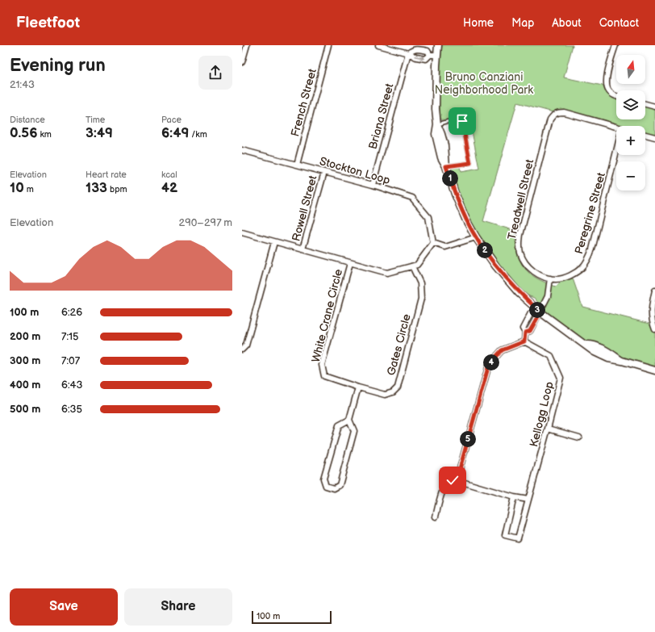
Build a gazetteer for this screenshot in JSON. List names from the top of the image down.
{
  "streets": {
    "street": [
      "French Street",
      "Briana Street",
      "Stockton Loop",
      "Treadwell Street",
      "Rowell Street",
      "Peregrine Street",
      "White Crane Circle",
      "Gates Circle",
      "Kellogg Loop"
    ]
  },
  "crossings": [
    ["French Street", "Stockton Loop"],
    ["Briana Street", "Stockton Loop"],
    ["Stockton Loop", "Rowell Street"],
    ["Treadwell Street", "Peregrine Street"],
    ["White Crane Circle", "Gates Circle"]
  ],
  "parks": ["Bruno Canziani Neighborhood Park"],
  "scale_bar": "100 m",
  "north": "top",
  "page": {
    "header": "Fleetfoot",
    "nav": [
      "Home",
      "Map",
      "About",
      "Contact"
    ],
    "heading": ["Evening run", "21:43"],
    "map_buttons": ["+", "−"],
    "stats": [
      ["Distance", "0.56 km"],
      ["Time", "3:49"],
      ["Pace", "6:49 /km"],
      ["Elevation", "10 m"],
      ["Heart rate", "133 bpm"],
      ["kcal", "42"]
    ],
    "pins": [
      "1",
      "2",
      "3",
      "4",
      "5"
    ],
    "chart": ["Elevation", "290–297 m"],
    "list": [
      {
        "name": "100 m",
        "note": "6:26"
      },
      {
        "name": "200 m",
        "note": "7:15"
      },
      {
        "name": "300 m",
        "note": "7:07"
      },
      {
        "name": "400 m",
        "note": "6:43"
      },
      {
        "name": "500 m",
        "note": "6:35"
      }
    ],
    "buttons": ["Save", "Share"],
    "scale": "100 m"
  }
}
